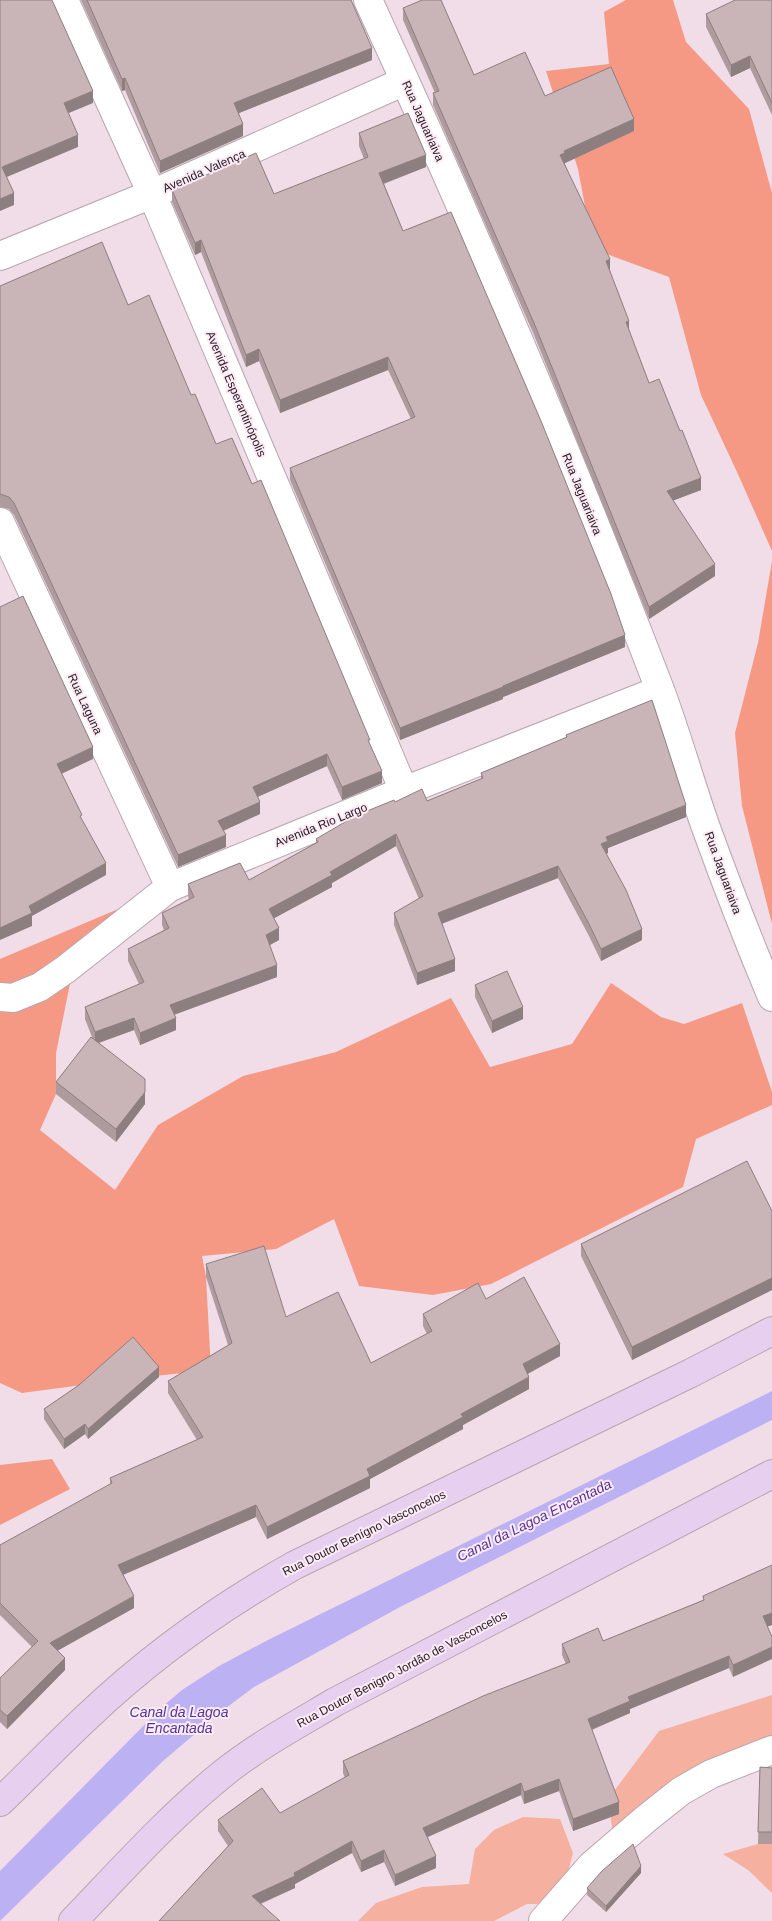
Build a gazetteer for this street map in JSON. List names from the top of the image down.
{
  "streets": {
    "main road": ["Rua Doutor Benígno Vasconcelos", "Rua Doutor Benigno Jordão de Vasconcelos"],
    "street": [
      "Rua Jaguariaiva",
      "Avenida Valença",
      "Avenida Esperantinópolis",
      "Rua Laguna",
      "Avenida Rio Largo"
    ]
  },
  "crossings": [
    ["Rua Jaguariaiva", "Avenida Valença"],
    ["Rua Jaguariaiva", "Avenida Rio Largo"],
    ["Avenida Valença", "Avenida Esperantinópolis"],
    ["Avenida Esperantinópolis", "Avenida Rio Largo"],
    ["Rua Laguna", "Avenida Rio Largo"]
  ],
  "water": ["Canal da Lagoa Encantada"]
}
